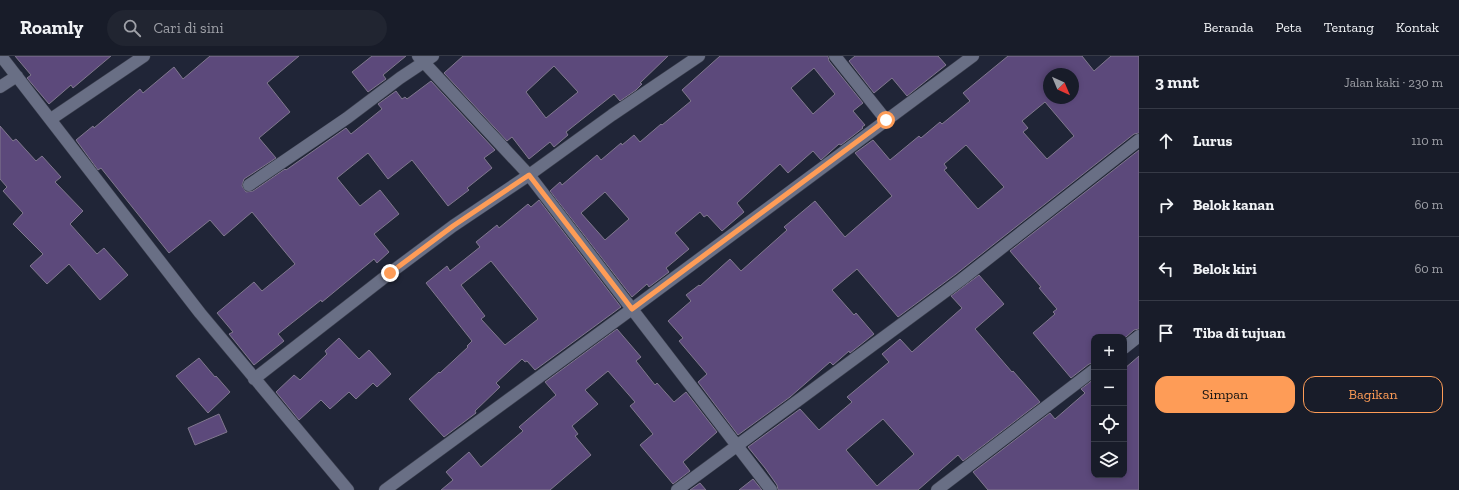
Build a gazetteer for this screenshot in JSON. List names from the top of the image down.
{
  "north": "bottom right",
  "page": {
    "header": "Roamly",
    "search": "Cari di sini",
    "nav": [
      "Beranda",
      "Peta",
      "Tentang",
      "Kontak"
    ],
    "heading": ["3 mnt", "Jalan kaki · 230 m"],
    "list": [
      ["Lurus", "110 m"],
      ["Belok kanan", "60 m"],
      ["Belok kiri", "60 m"],
      "Tiba di tujuan"
    ],
    "map_buttons": ["+", "−"],
    "buttons": ["Simpan", "Bagikan"]
  }
}
